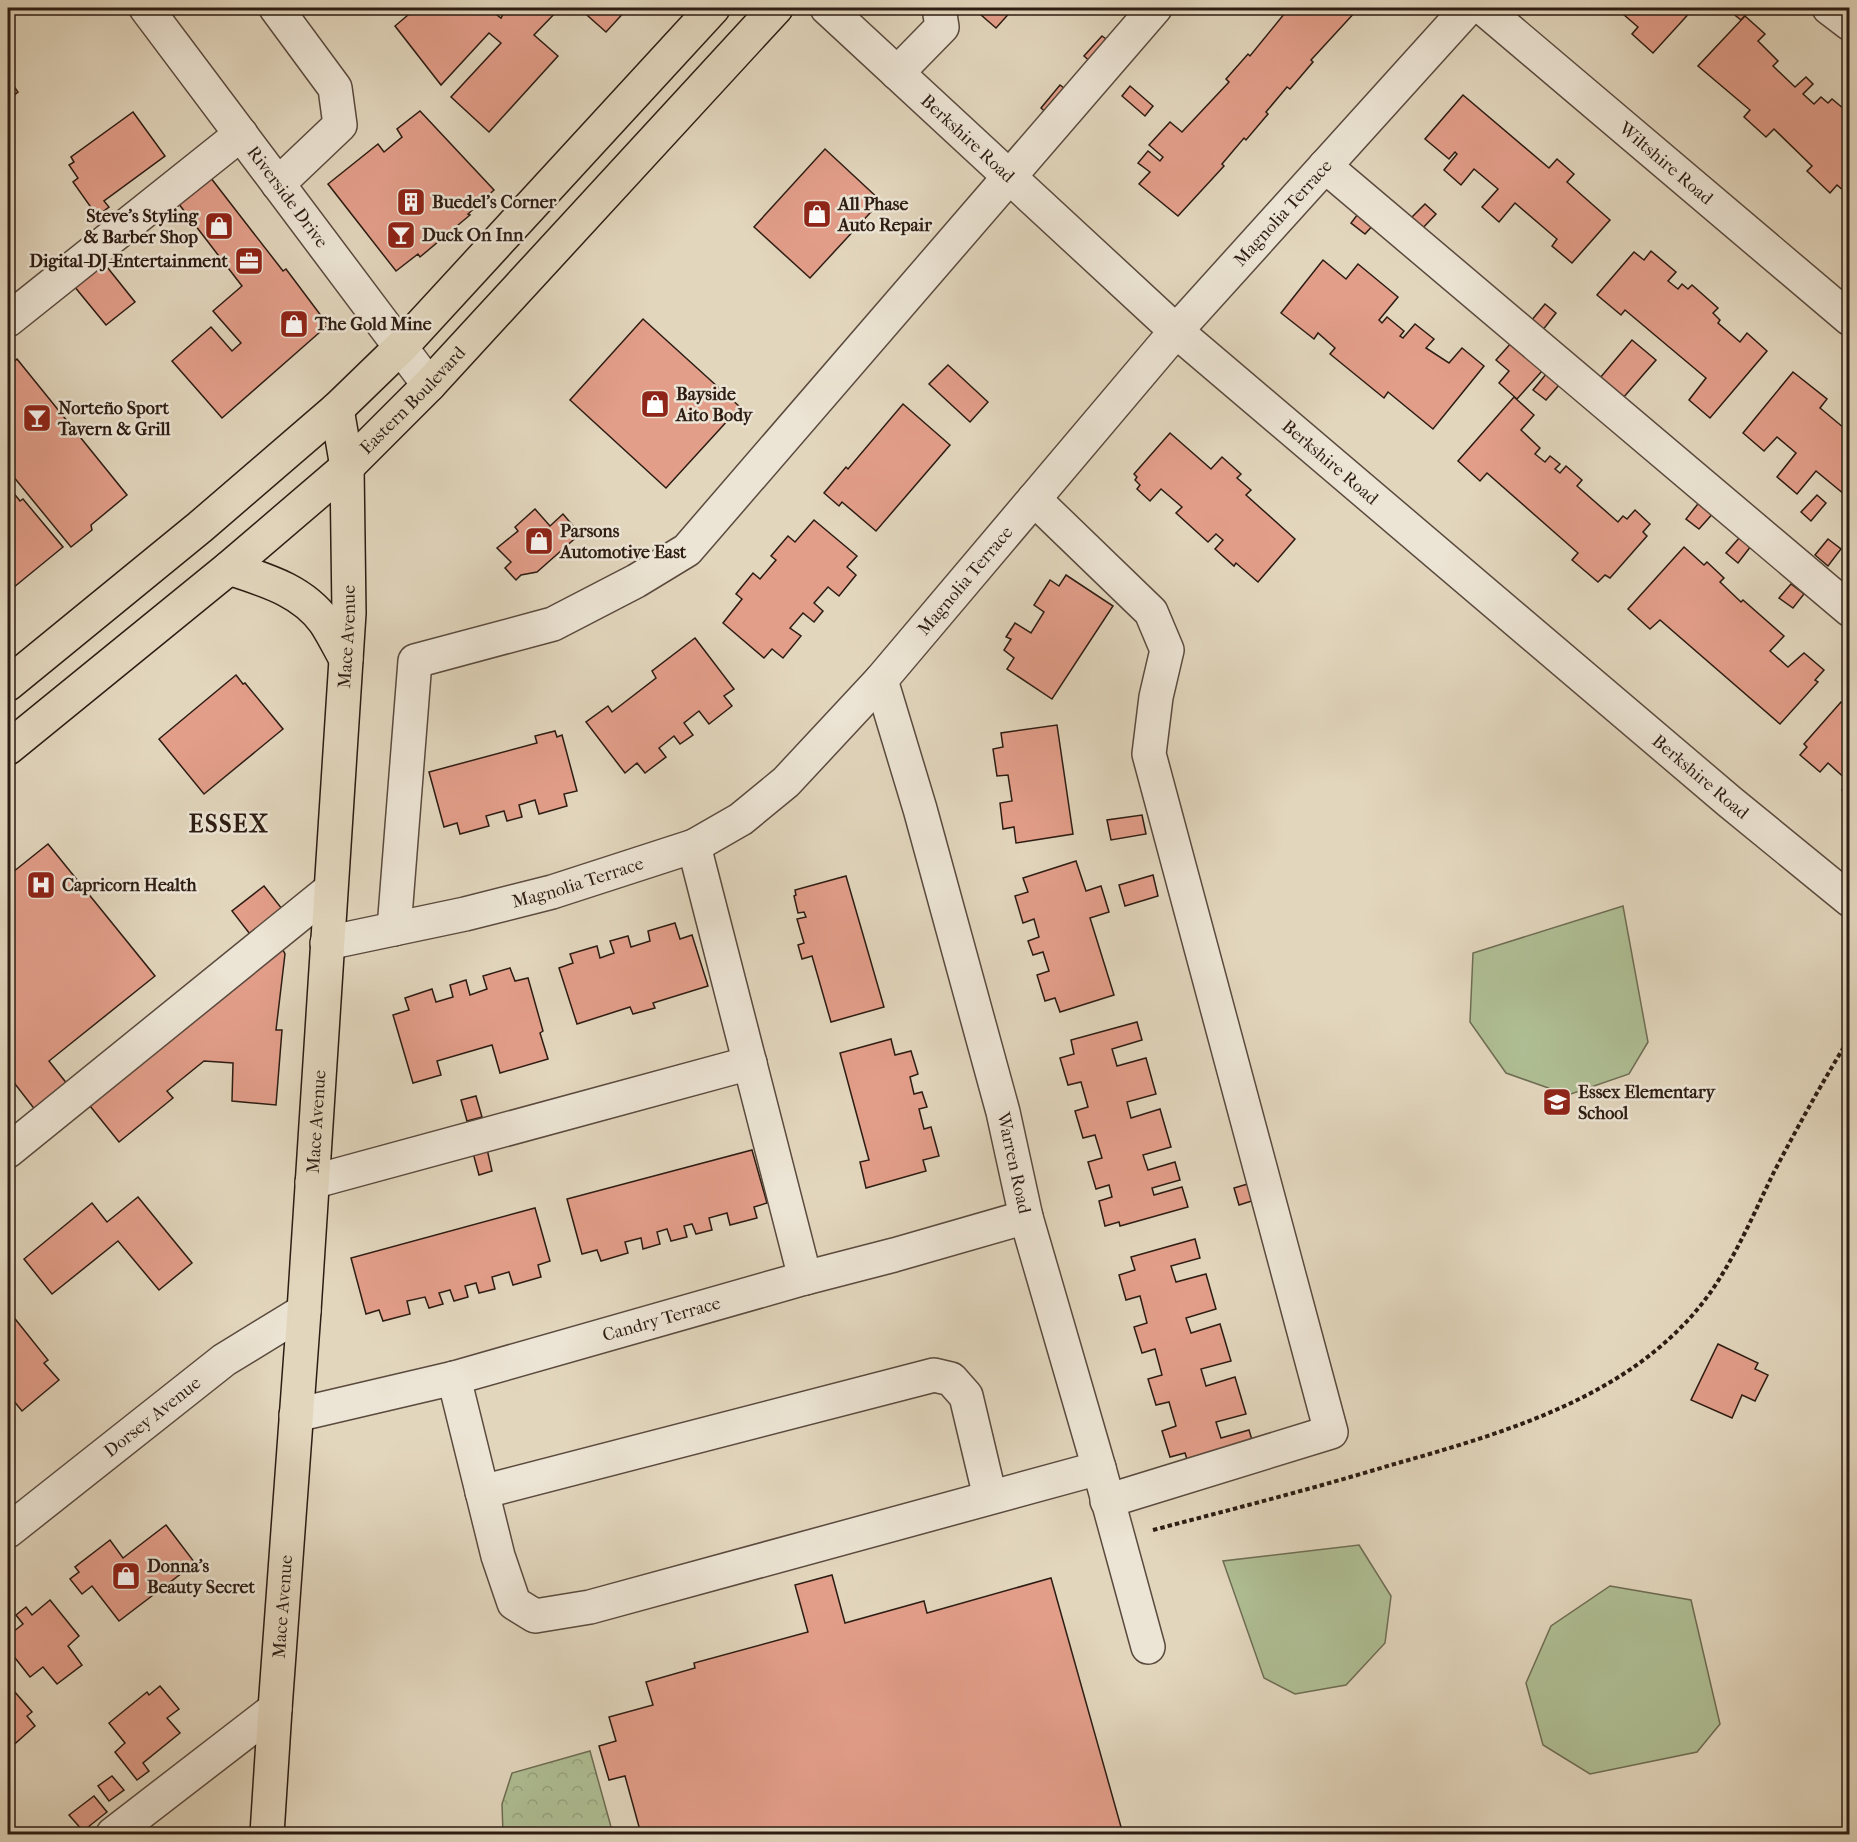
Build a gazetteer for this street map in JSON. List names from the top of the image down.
{
  "streets": {
    "main road": ["Eastern Boulevard", "Mace Avenue"],
    "street": [
      "Berkshire Road",
      "Wiltshire Road",
      "Riverside Drive",
      "Magnolia Terrace",
      "Warren Road",
      "Candry Terrace",
      "Dorsey Avenue"
    ]
  },
  "crossings": [
    ["Berkshire Road", "Magnolia Terrace"],
    ["Riverside Drive", "Eastern Boulevard"],
    ["Magnolia Terrace", "Mace Avenue"],
    ["Magnolia Terrace", "Warren Road"],
    ["Eastern Boulevard", "Mace Avenue"],
    ["Mace Avenue", "Candry Terrace"],
    ["Mace Avenue", "Dorsey Avenue"],
    ["Warren Road", "Candry Terrace"]
  ],
  "districts": ["ESSEX"],
  "places": {
    "building": ["Buedel’s Corner"],
    "shop": [
      "All Phase Auto Repair",
      "Steve’s Styling & Barber Shop",
      "The Gold Mine",
      "Bayside Aito Body",
      "Parsons Automotive East",
      "Donna’s Beauty Secret"
    ],
    "bar": ["Duck On Inn", "Norteño Sport Tavern & Grill"],
    "office": ["Digital-DJ-Entertainment"],
    "hospital": ["Capricorn Health"],
    "school or university": ["Essex Elementary School"]
  }
}
